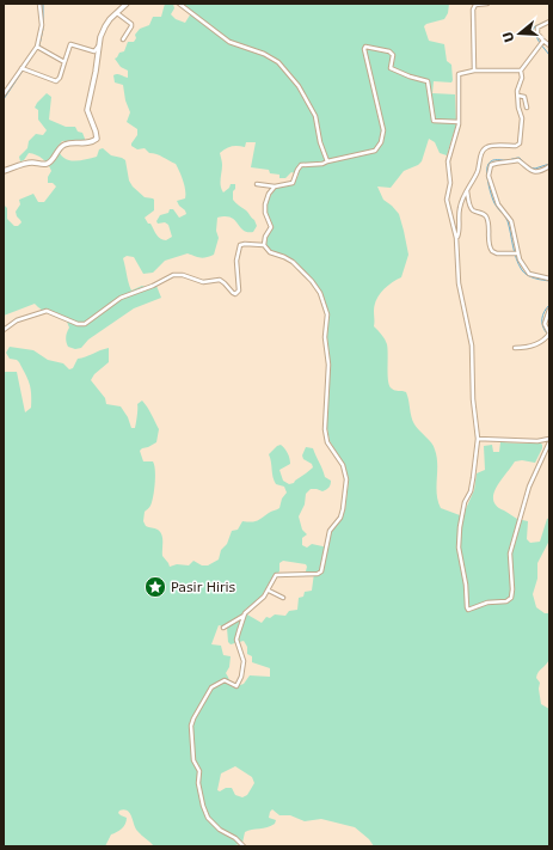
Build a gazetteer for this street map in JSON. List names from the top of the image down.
{
  "places": {
    "place": ["Pasir Hiris"]
  },
  "north": "left"
}
